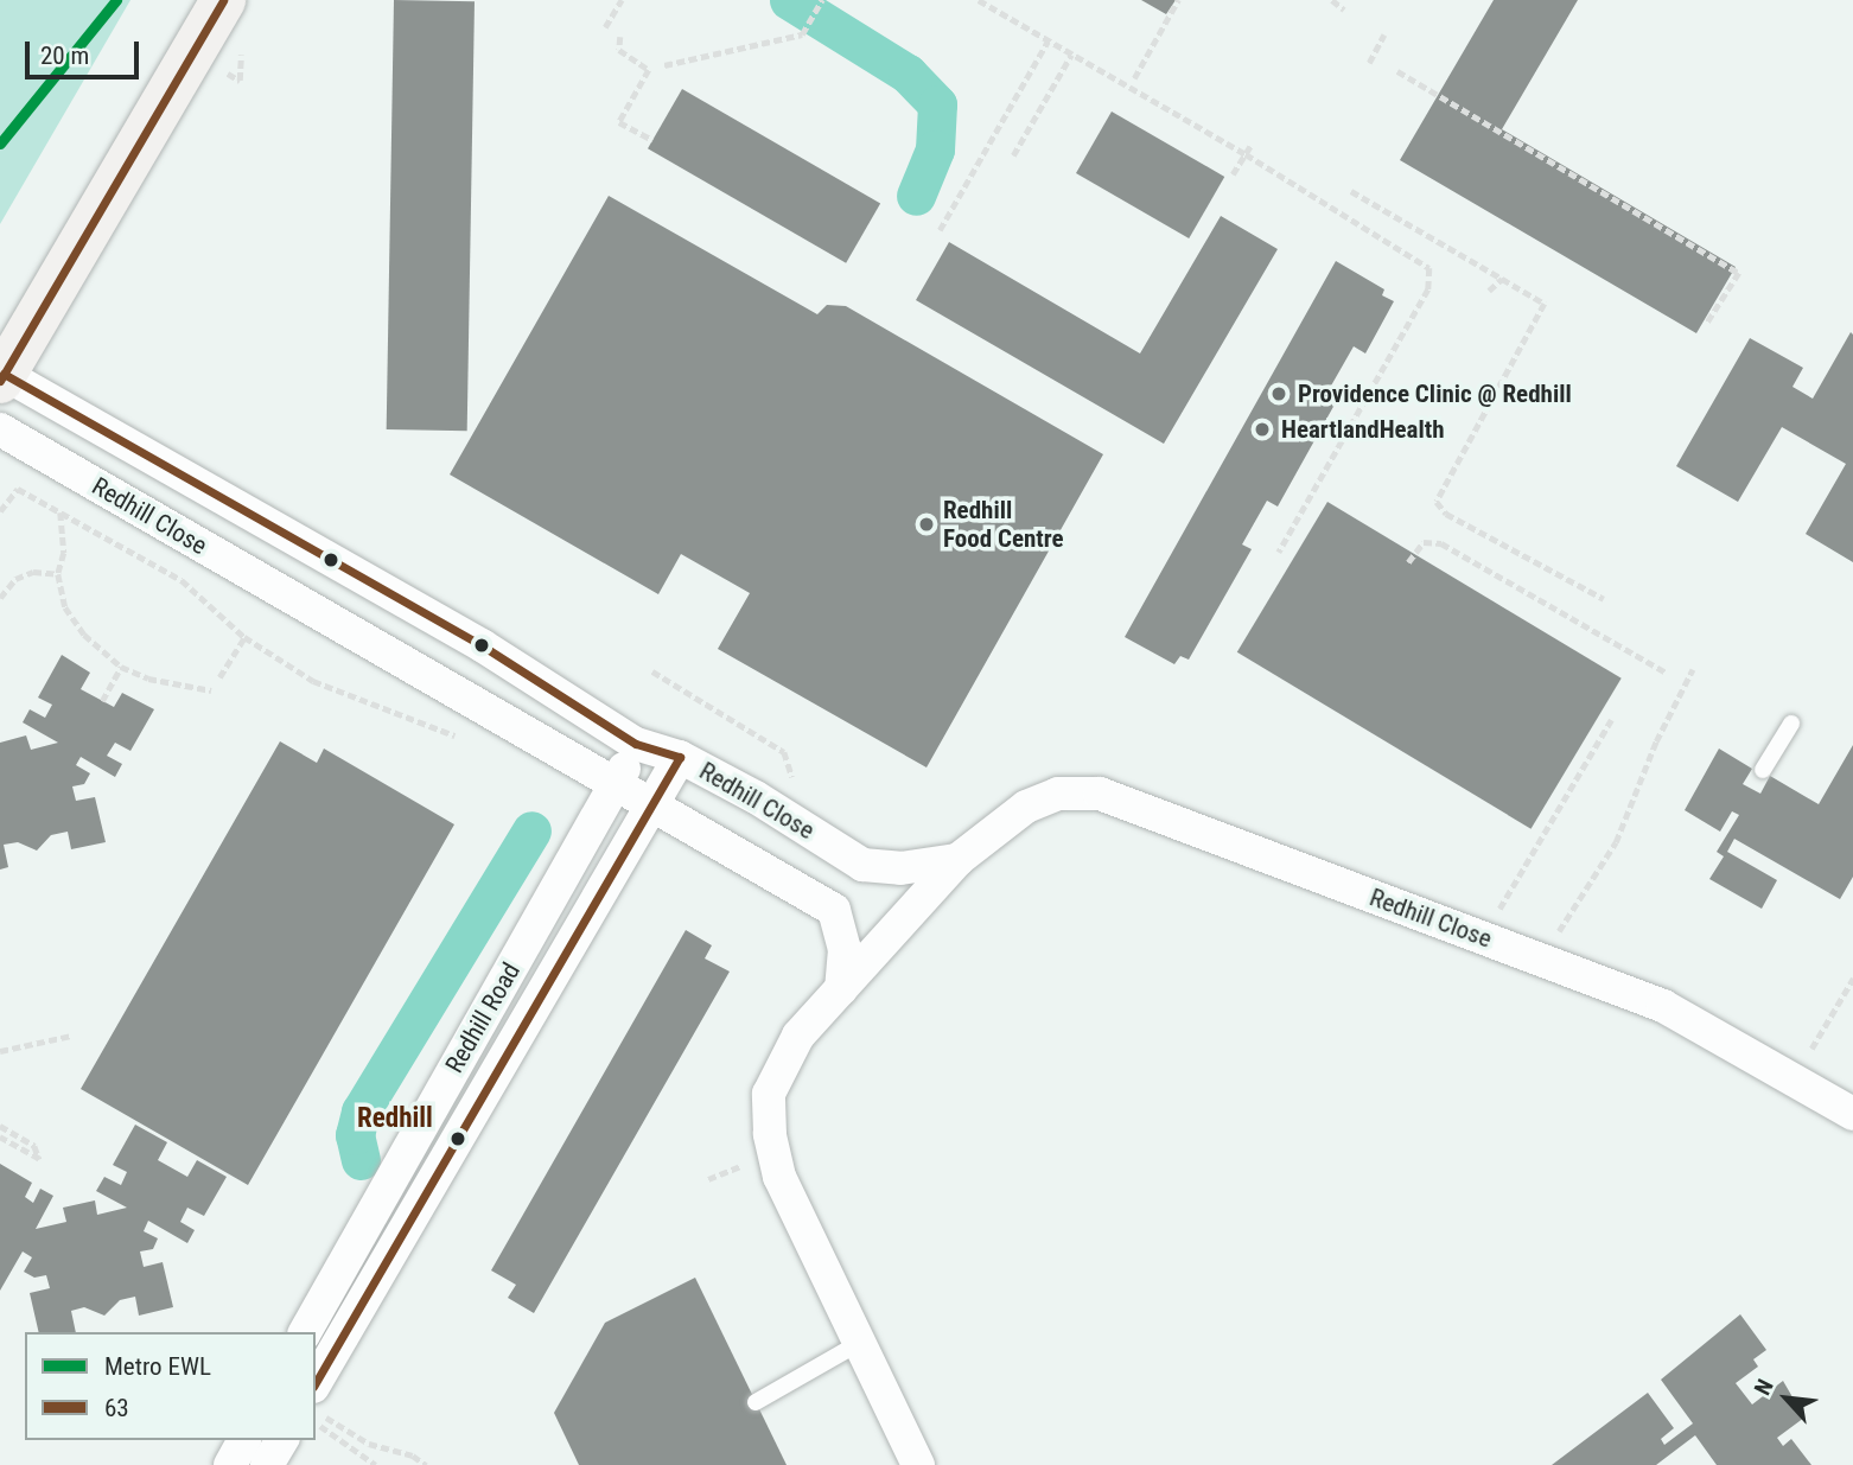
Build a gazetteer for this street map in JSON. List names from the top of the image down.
{
  "streets": {
    "street": ["Redhill Close", "Redhill Road"]
  },
  "crossings": [
    ["Redhill Close", "Redhill Road"]
  ],
  "districts": ["Redhill"],
  "places": ["Providence Clinic @ Redhill", "HeartlandHealth", "Redhill Food Centre"],
  "lines": ["metro line EWL", "transit line 63"],
  "legend": ["Metro EWL", "63"],
  "scale_bar": "20 m",
  "north": "top left"
}
